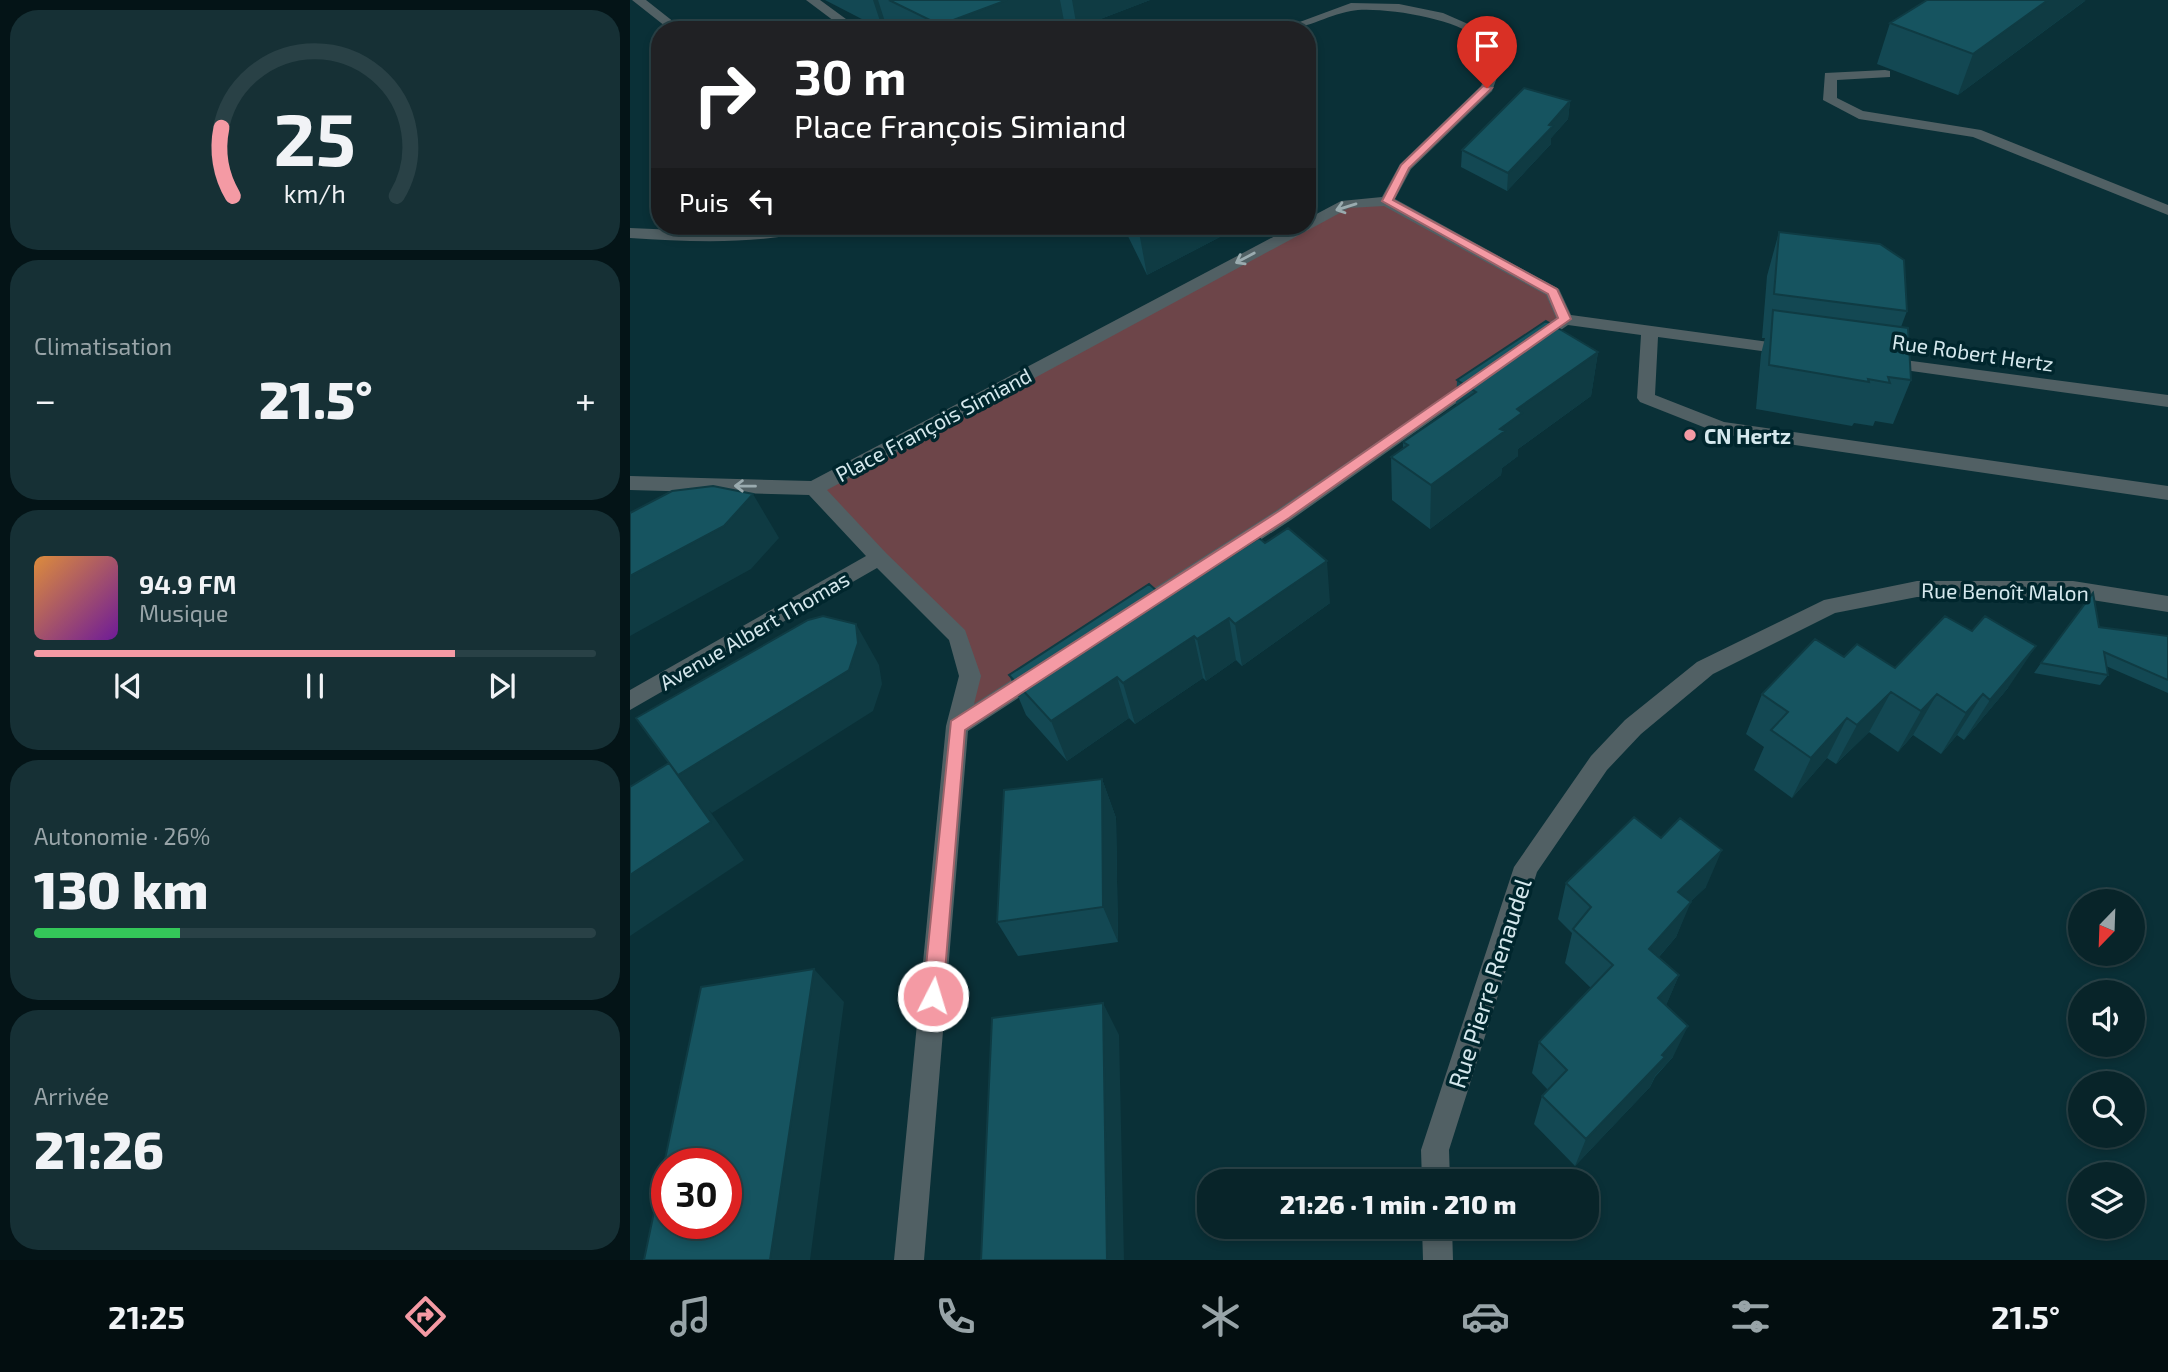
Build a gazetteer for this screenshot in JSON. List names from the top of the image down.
{
  "streets": {
    "street": [
      "Rue Robert Hertz",
      "Place François Simiand",
      "Rue Benoît Malon",
      "Avenue Albert Thomas",
      "Rue Pierre Renaudel"
    ]
  },
  "crossings": [
    ["Place François Simiand", "Avenue Albert Thomas"],
    ["Rue Benoît Malon", "Rue Pierre Renaudel"]
  ],
  "one_way": ["Place François Simiand"],
  "places": ["CN Hertz"],
  "north": "bottom left",
  "page": {
    "turn": ["30 m", "Place François Simiand"],
    "then": "Puis",
    "tile": [
      "Climatisation",
      ["Autonomie · 26%", "130 km"],
      ["Arrivée", "21:26"]
    ],
    "heat": ["−", "21.5°", "+"],
    "song": ["94.9 FM", "Musique"],
    "limit": "30",
    "trip": "21:26 · 1 min · 210 m",
    "tabs": ["21:25", "21.5°"],
    "gauge": ["25", "km/h"]
  }
}
